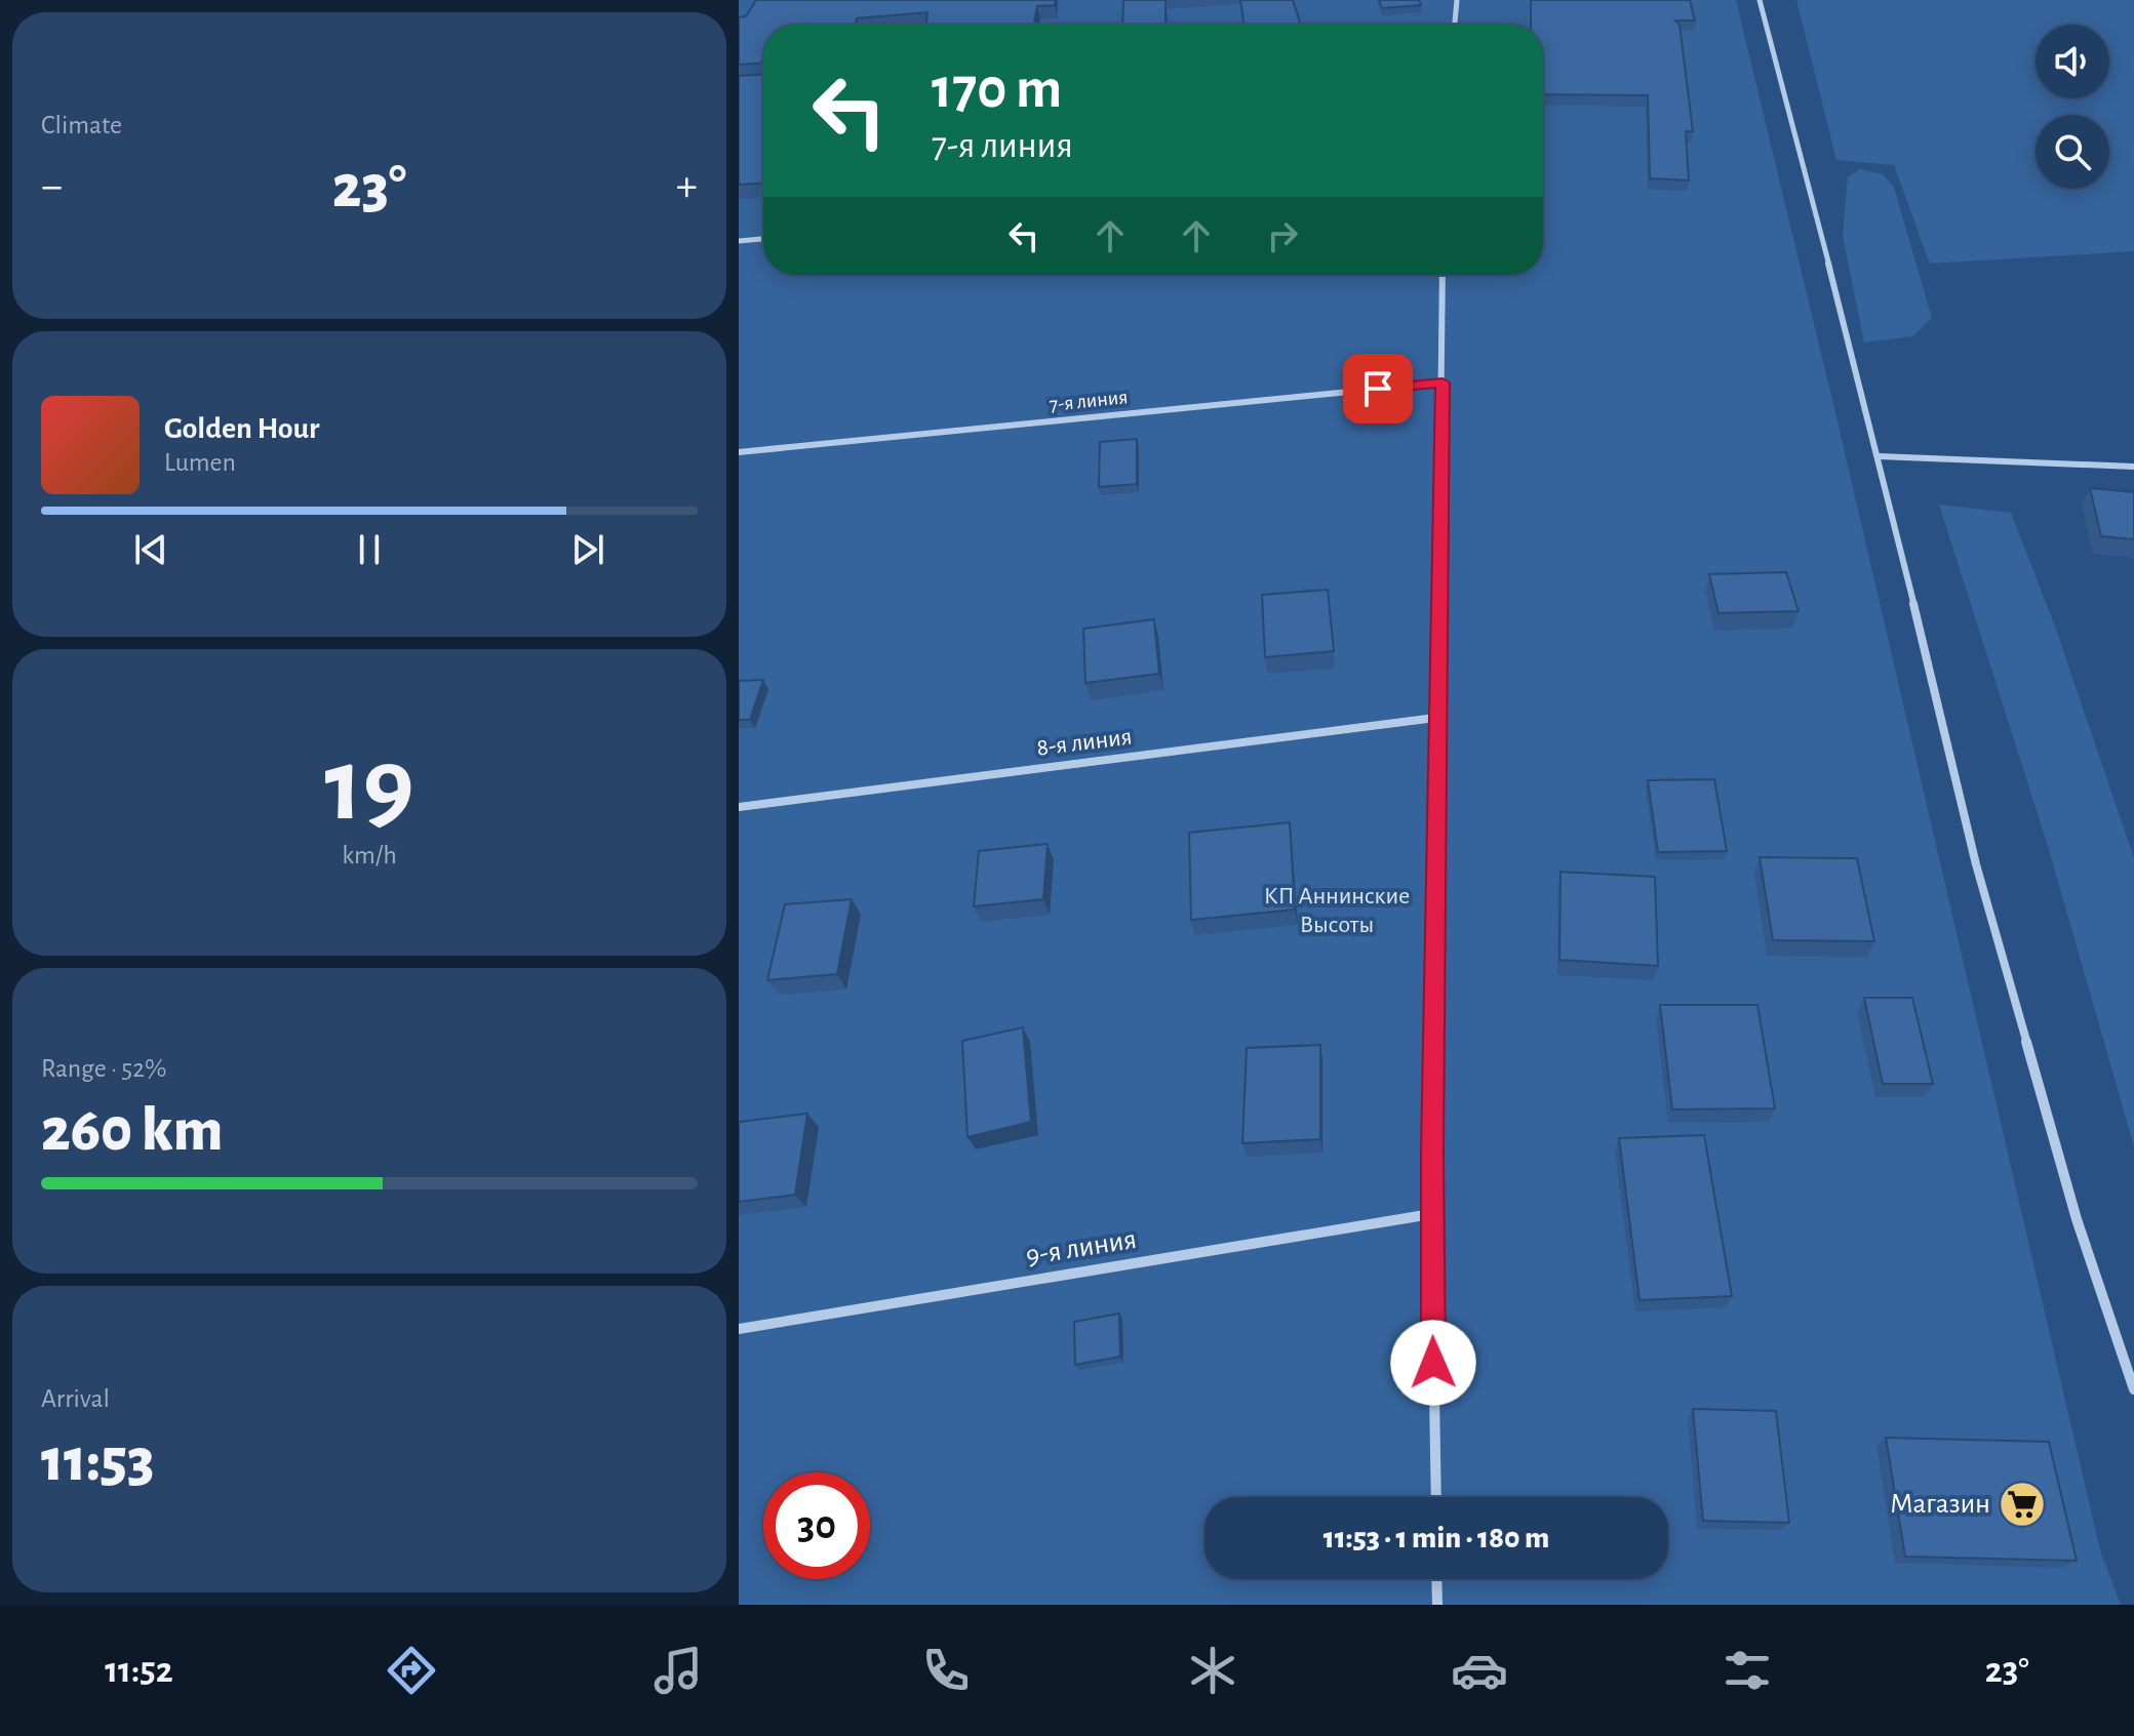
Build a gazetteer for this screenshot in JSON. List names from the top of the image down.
{
  "streets": {
    "street": ["7-я линия", "8-я линия", "9-я линия"]
  },
  "parks": ["КП Аннинские Высоты"],
  "places": {
    "supermarket": ["Магазин"]
  },
  "page": {
    "tile": [
      "Climate",
      ["19", "km/h"],
      ["Range · 52%", "260 km"],
      ["Arrival", "11:53"]
    ],
    "turn": ["170 m", "7-я линия"],
    "heat": ["−", "23°", "+"],
    "song": ["Golden Hour", "Lumen"],
    "limit": "30",
    "trip": "11:53 · 1 min · 180 m",
    "tabs": ["11:52", "23°"]
  }
}
